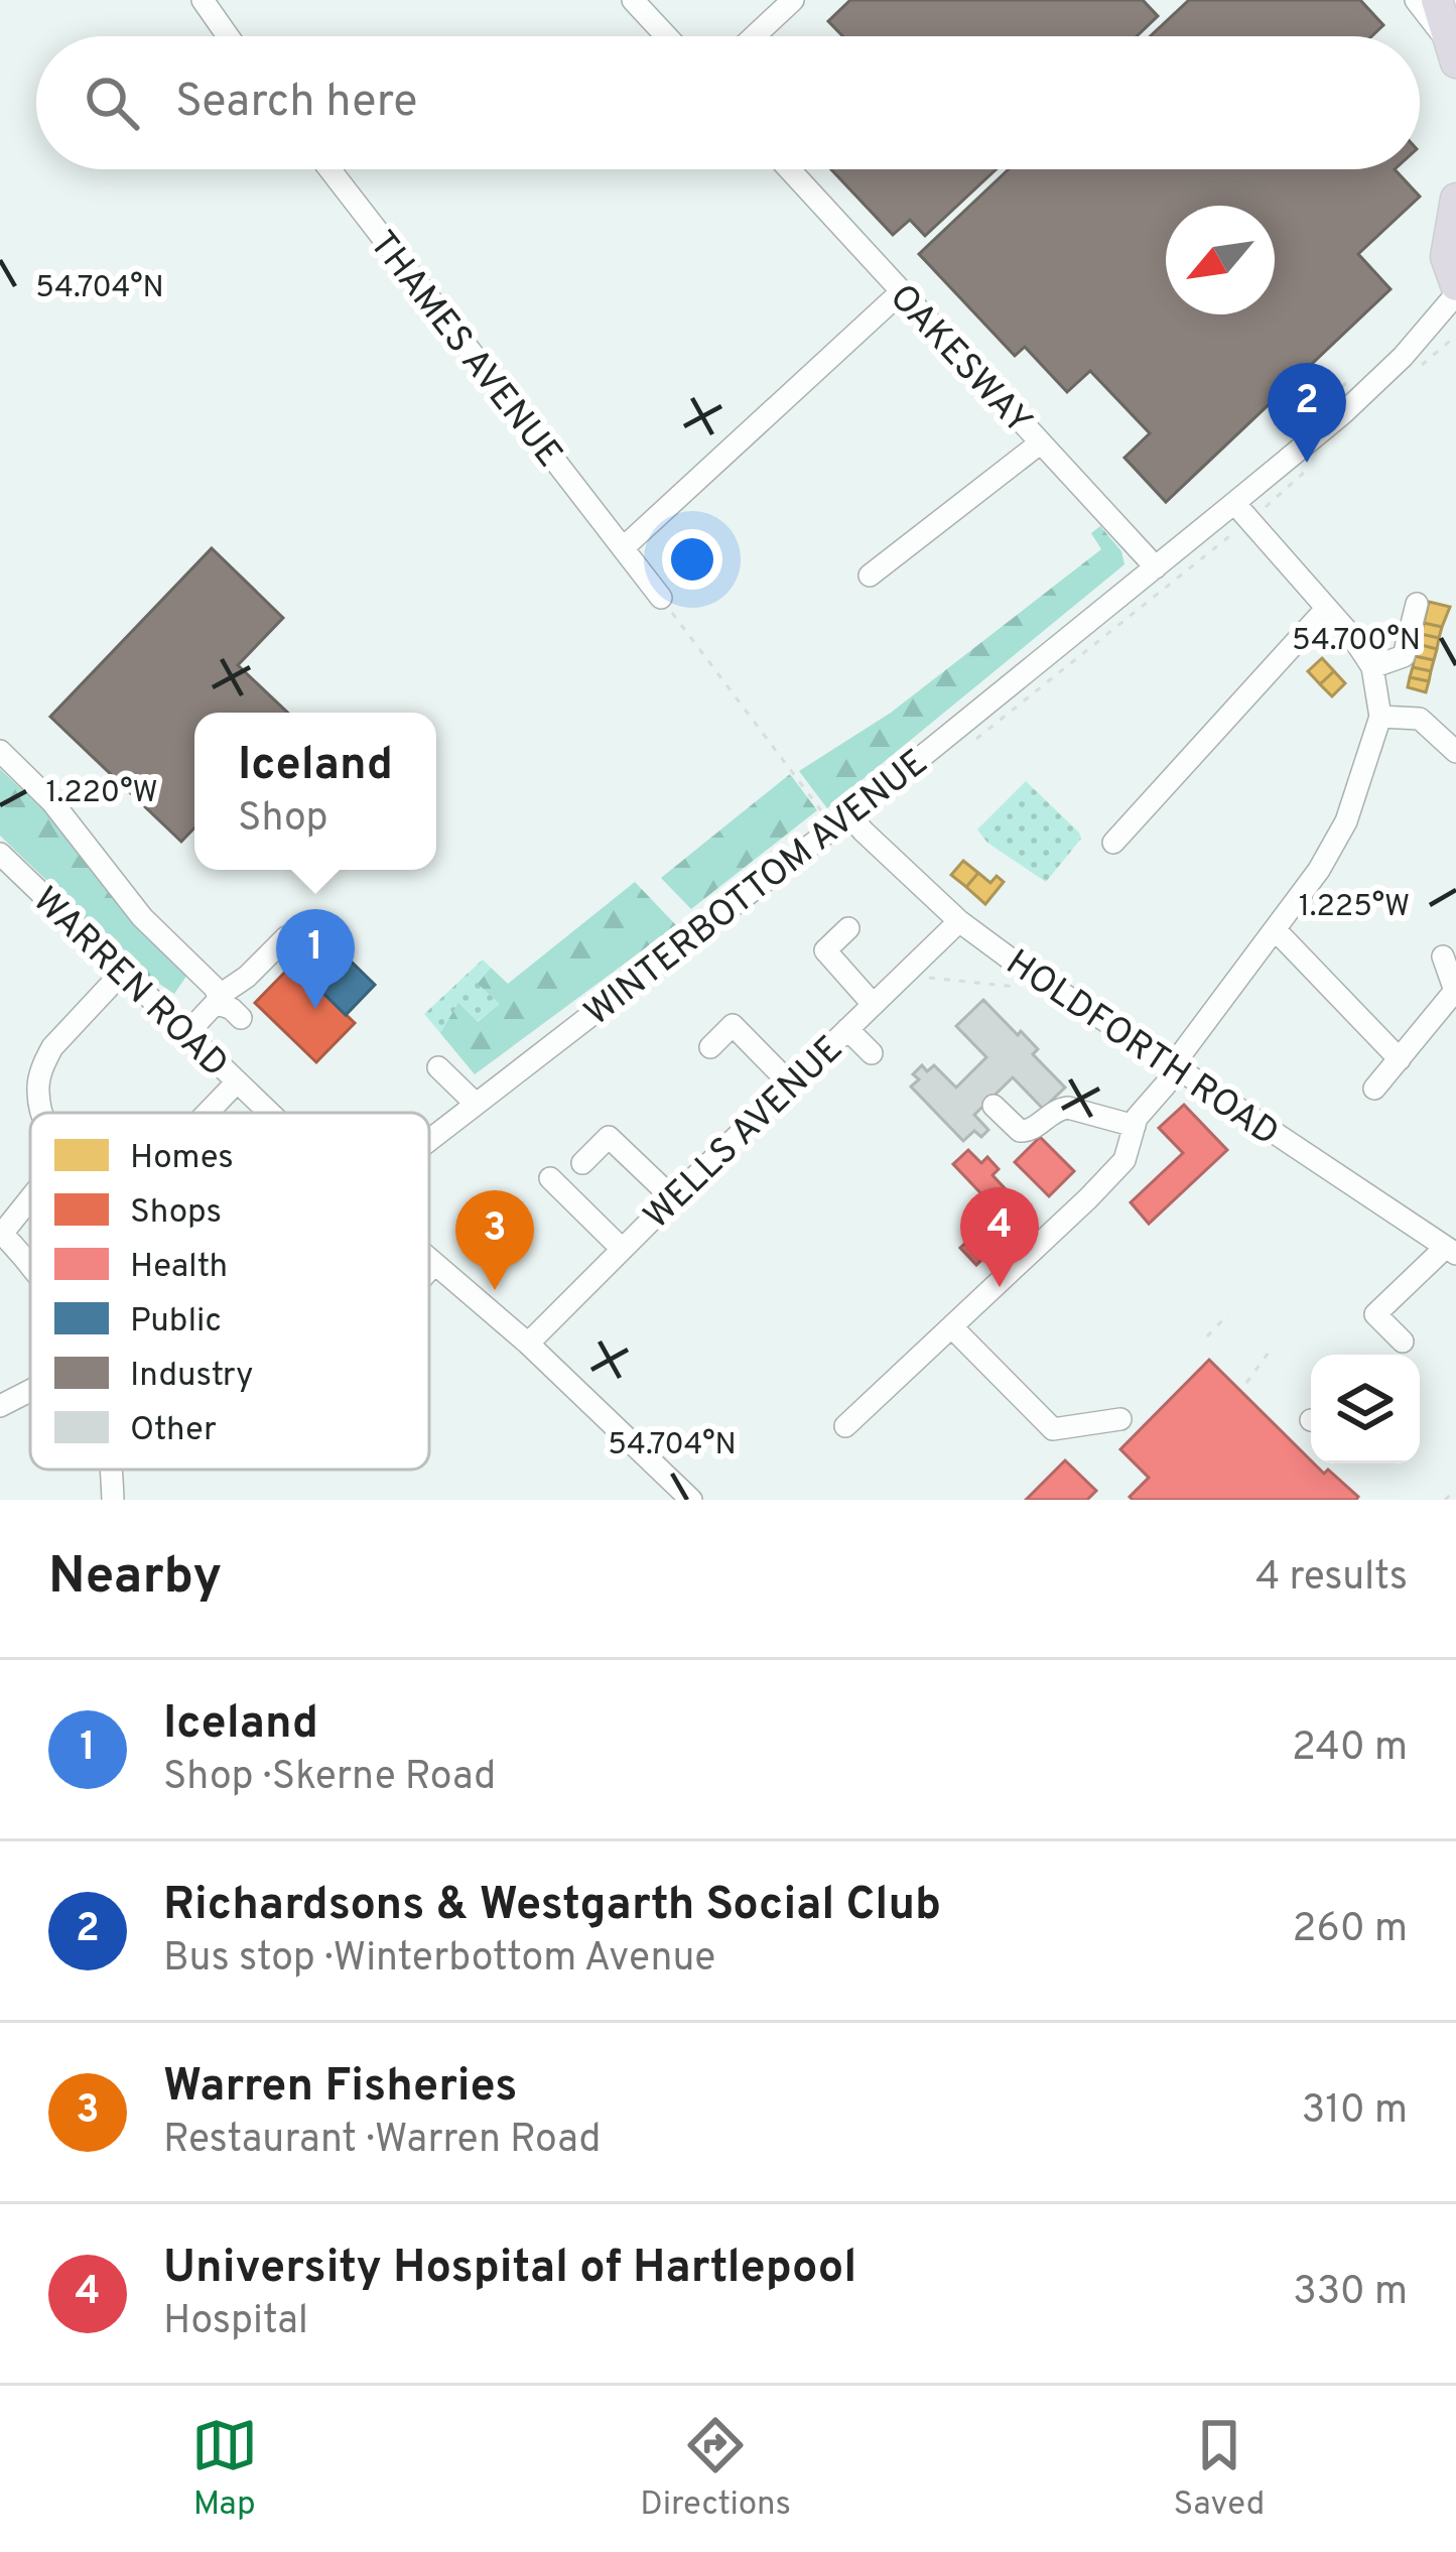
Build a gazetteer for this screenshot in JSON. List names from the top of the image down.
{
  "streets": {
    "street": [
      "THAMES AVENUE",
      "OAKESWAY",
      "WINTERBOTTOM AVENUE",
      "WARREN ROAD",
      "HOLDFORTH ROAD",
      "WELLS AVENUE"
    ]
  },
  "crossings": [
    ["OAKESWAY", "WINTERBOTTOM AVENUE"],
    ["WINTERBOTTOM AVENUE", "HOLDFORTH ROAD"],
    ["WARREN ROAD", "WELLS AVENUE"],
    ["HOLDFORTH ROAD", "WELLS AVENUE"]
  ],
  "legend": [
    "Homes",
    "Shops",
    "Health",
    "Public",
    "Industry",
    "Other"
  ],
  "north": "bottom left",
  "page": {
    "search": "Search here",
    "pins": [
      "2",
      "1",
      "4",
      "3"
    ],
    "popup": ["Iceland", "Shop"],
    "heading": ["Nearby", "4 results"],
    "list": [
      {
        "mark": "1",
        "name": "Iceland",
        "note": "Shop · Skerne Road",
        "value": "240 m"
      },
      {
        "mark": "2",
        "name": "Richardsons & Westgarth Social Club",
        "note": "Bus stop · Winterbottom Avenue",
        "value": "260 m"
      },
      {
        "mark": "3",
        "name": "Warren Fisheries",
        "note": "Restaurant · Warren Road",
        "value": "310 m"
      },
      {
        "mark": "4",
        "name": "University Hospital of Hartlepool",
        "note": "Hospital",
        "value": "330 m"
      }
    ],
    "nav": ["Map", "Directions", "Saved"]
  },
  "coordinates": [
    "54.704°N",
    "54.700°N",
    "1.220°W",
    "1.225°W"
  ]
}
